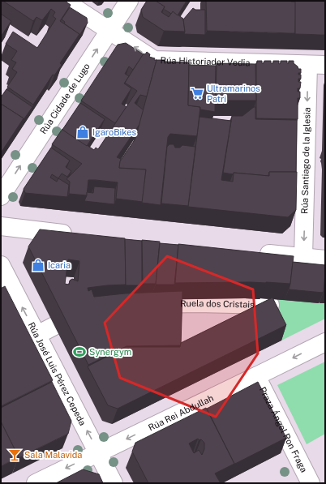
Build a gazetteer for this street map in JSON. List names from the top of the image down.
{
  "streets": {
    "street": [
      "Rúa Historiador Vedia",
      "Rúa Cidade de Lugo",
      "Rúa Santiago de la Iglesia",
      "Ruela dos Cristais",
      "Rúa José Luis Pérez Cepeda",
      "Rúa Rei Abdullah",
      "Praza Ángel Ron Fraga"
    ]
  },
  "crossings": [
    ["Rúa Historiador Vedia", "Rúa Cidade de Lugo"],
    ["Rúa Historiador Vedia", "Rúa Santiago de la Iglesia"],
    ["Rúa José Luis Pérez Cepeda", "Rúa Rei Abdullah"],
    ["Rúa Rei Abdullah", "Praza Ángel Ron Fraga"]
  ],
  "one_way": [
    "Rúa Historiador Vedia",
    "Rúa Cidade de Lugo",
    "Rúa Santiago de la Iglesia",
    "Rúa José Luis Pérez Cepeda",
    "Rúa Rei Abdullah"
  ],
  "places": {
    "supermarket": ["Ultramarinos Patri"],
    "shop": ["IgaroBikes", "Icaria"],
    "sports": ["Synergym"],
    "bar": ["Sala Malavida"]
  }
}
